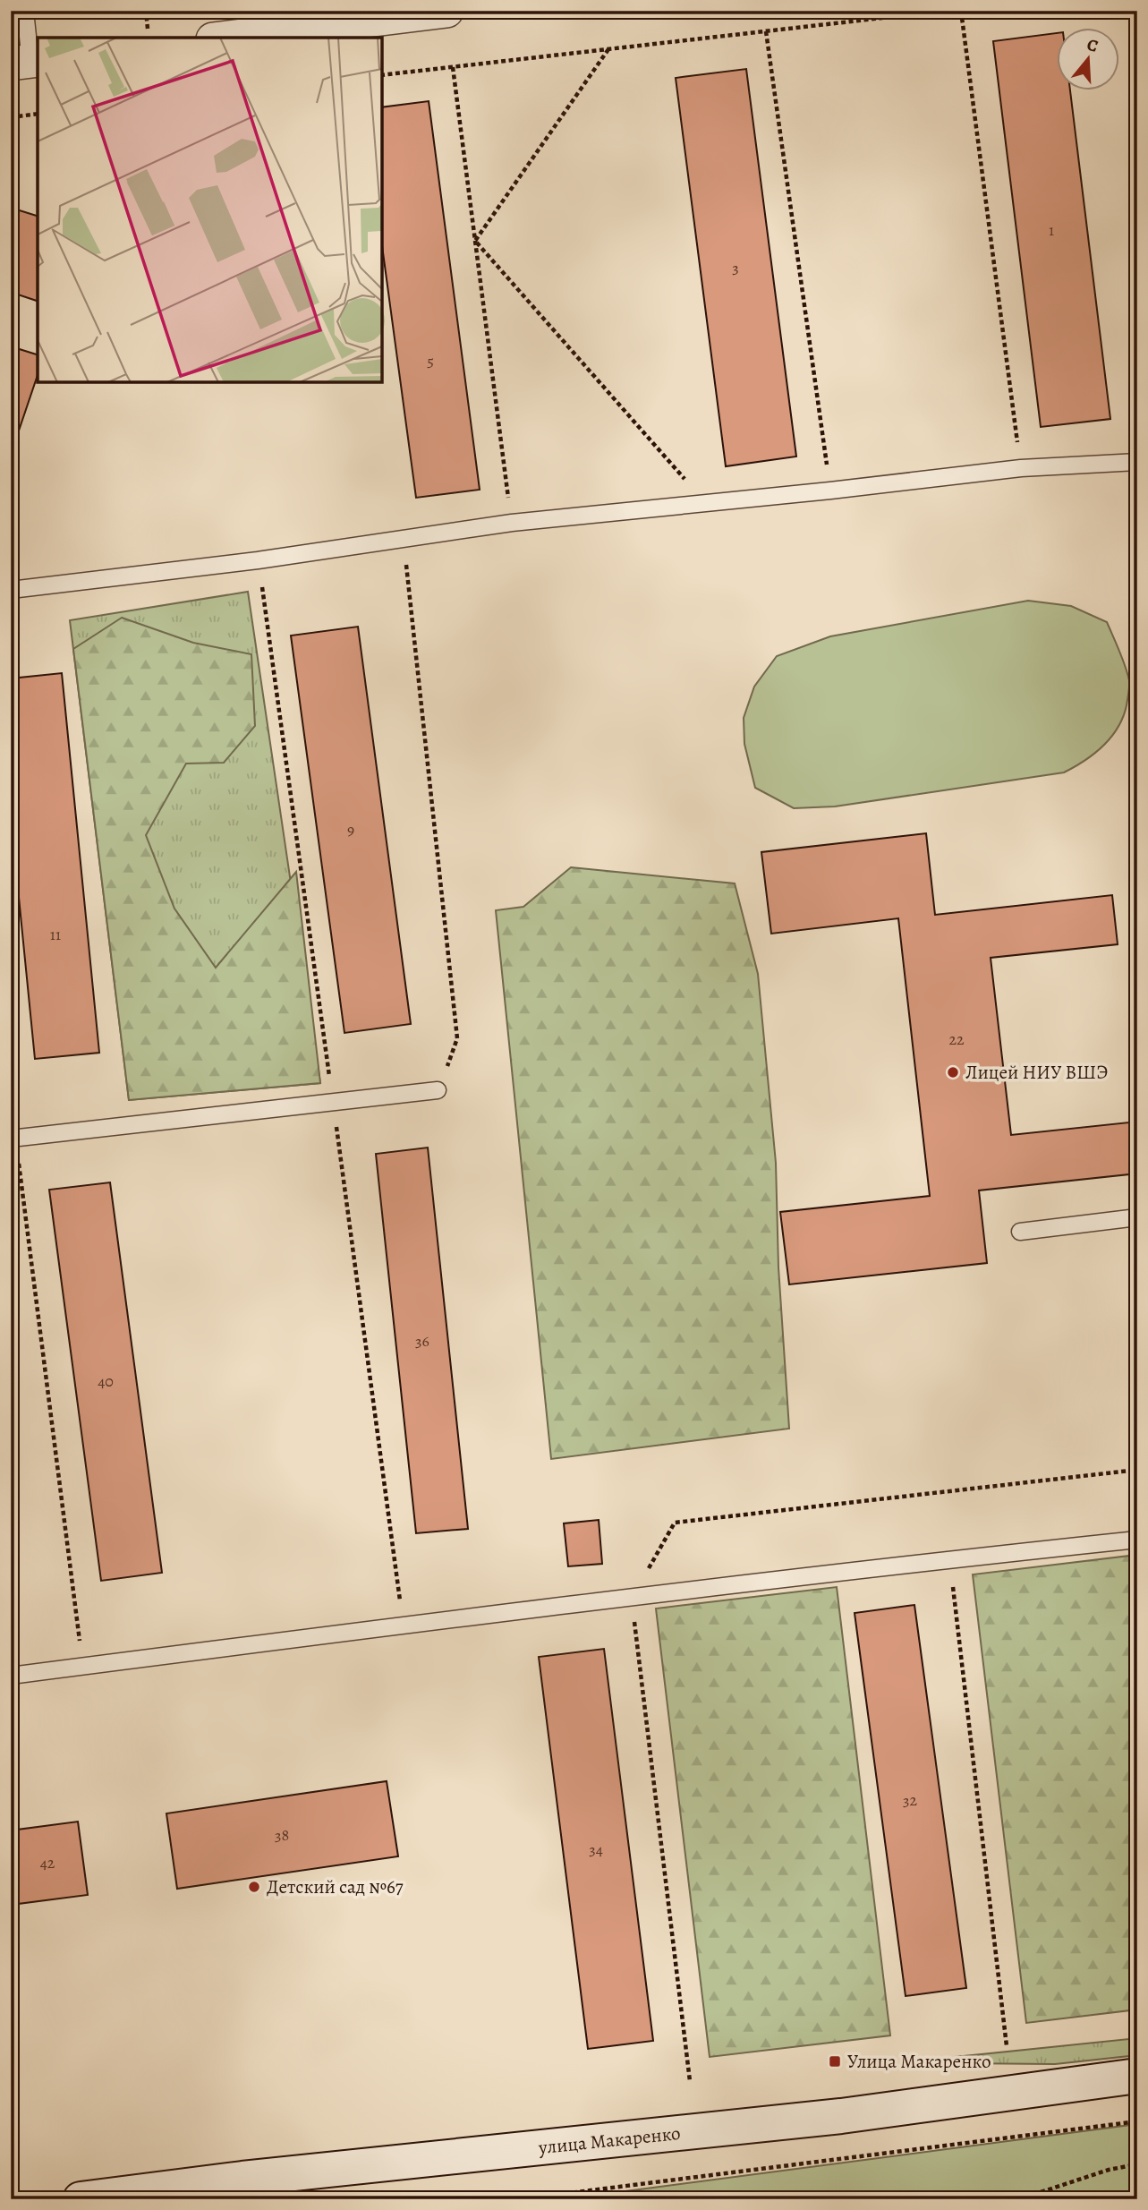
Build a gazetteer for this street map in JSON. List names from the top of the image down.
{
  "streets": {
    "main road": ["улица Макаренко"]
  },
  "places": {
    "other": ["Лицей НИУ ВШЭ", "Детский сад №67"],
    "transit": ["Улица Макаренко"]
  },
  "house_numbers": [
    "1",
    "3",
    "5",
    "9",
    "11",
    "22",
    "36",
    "40",
    "32",
    "38",
    "34",
    "42"
  ],
  "north": "top"
}
